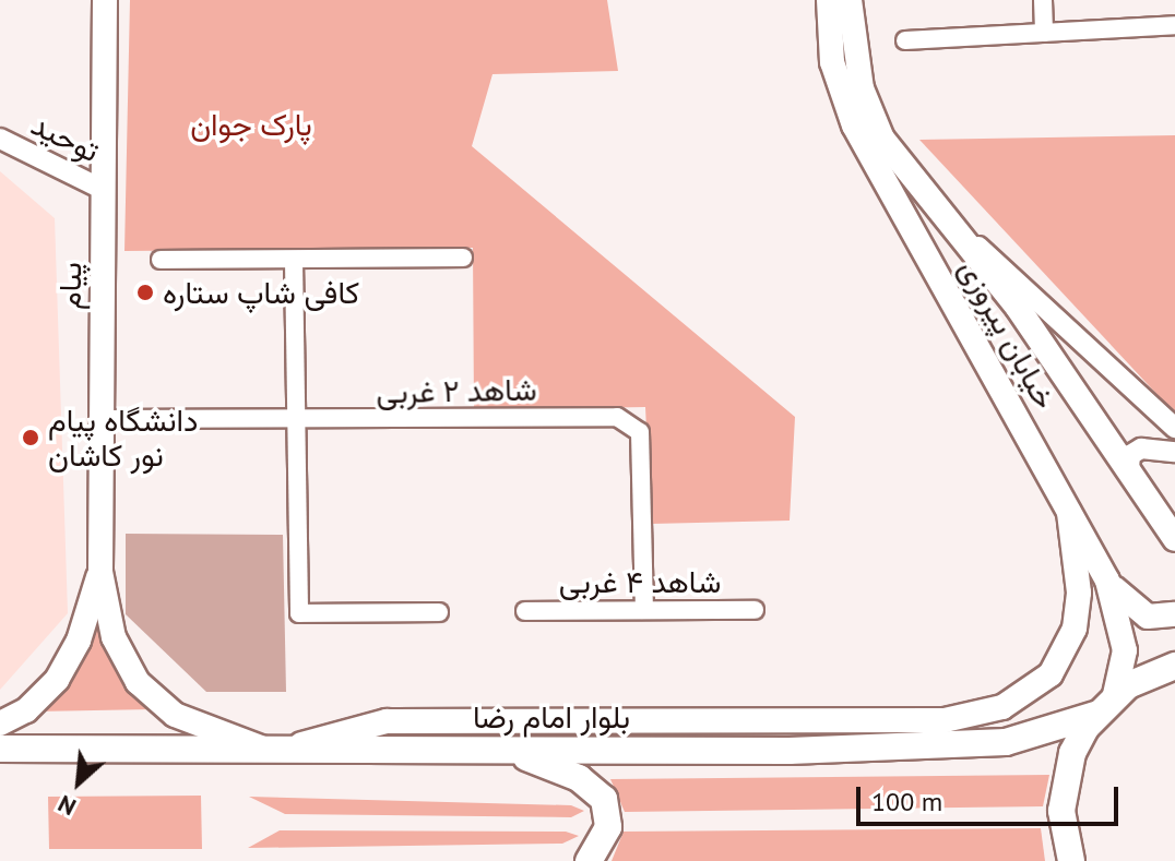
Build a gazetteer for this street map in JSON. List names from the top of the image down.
{
  "streets": {
    "main road": ["پیام", "خیابان پیروزی", "بلوار امام رضا"],
    "street": ["توحید", "شاهد ۲ غربی", "شاهد ۴ غربی"]
  },
  "crossings": [
    ["توحید", "پیام"],
    ["پیام", "شاهد ۲ غربی"],
    ["خیابان پیروزی", "بلوار امام رضا"],
    ["شاهد ۲ غربی", "شاهد ۴ غربی"]
  ],
  "parks": ["پارک جوان"],
  "places": ["کافی شاپ ستاره", "دانشگاه پیام نور کاشان"],
  "scale_bar": "100 m",
  "north": "bottom left"
}
